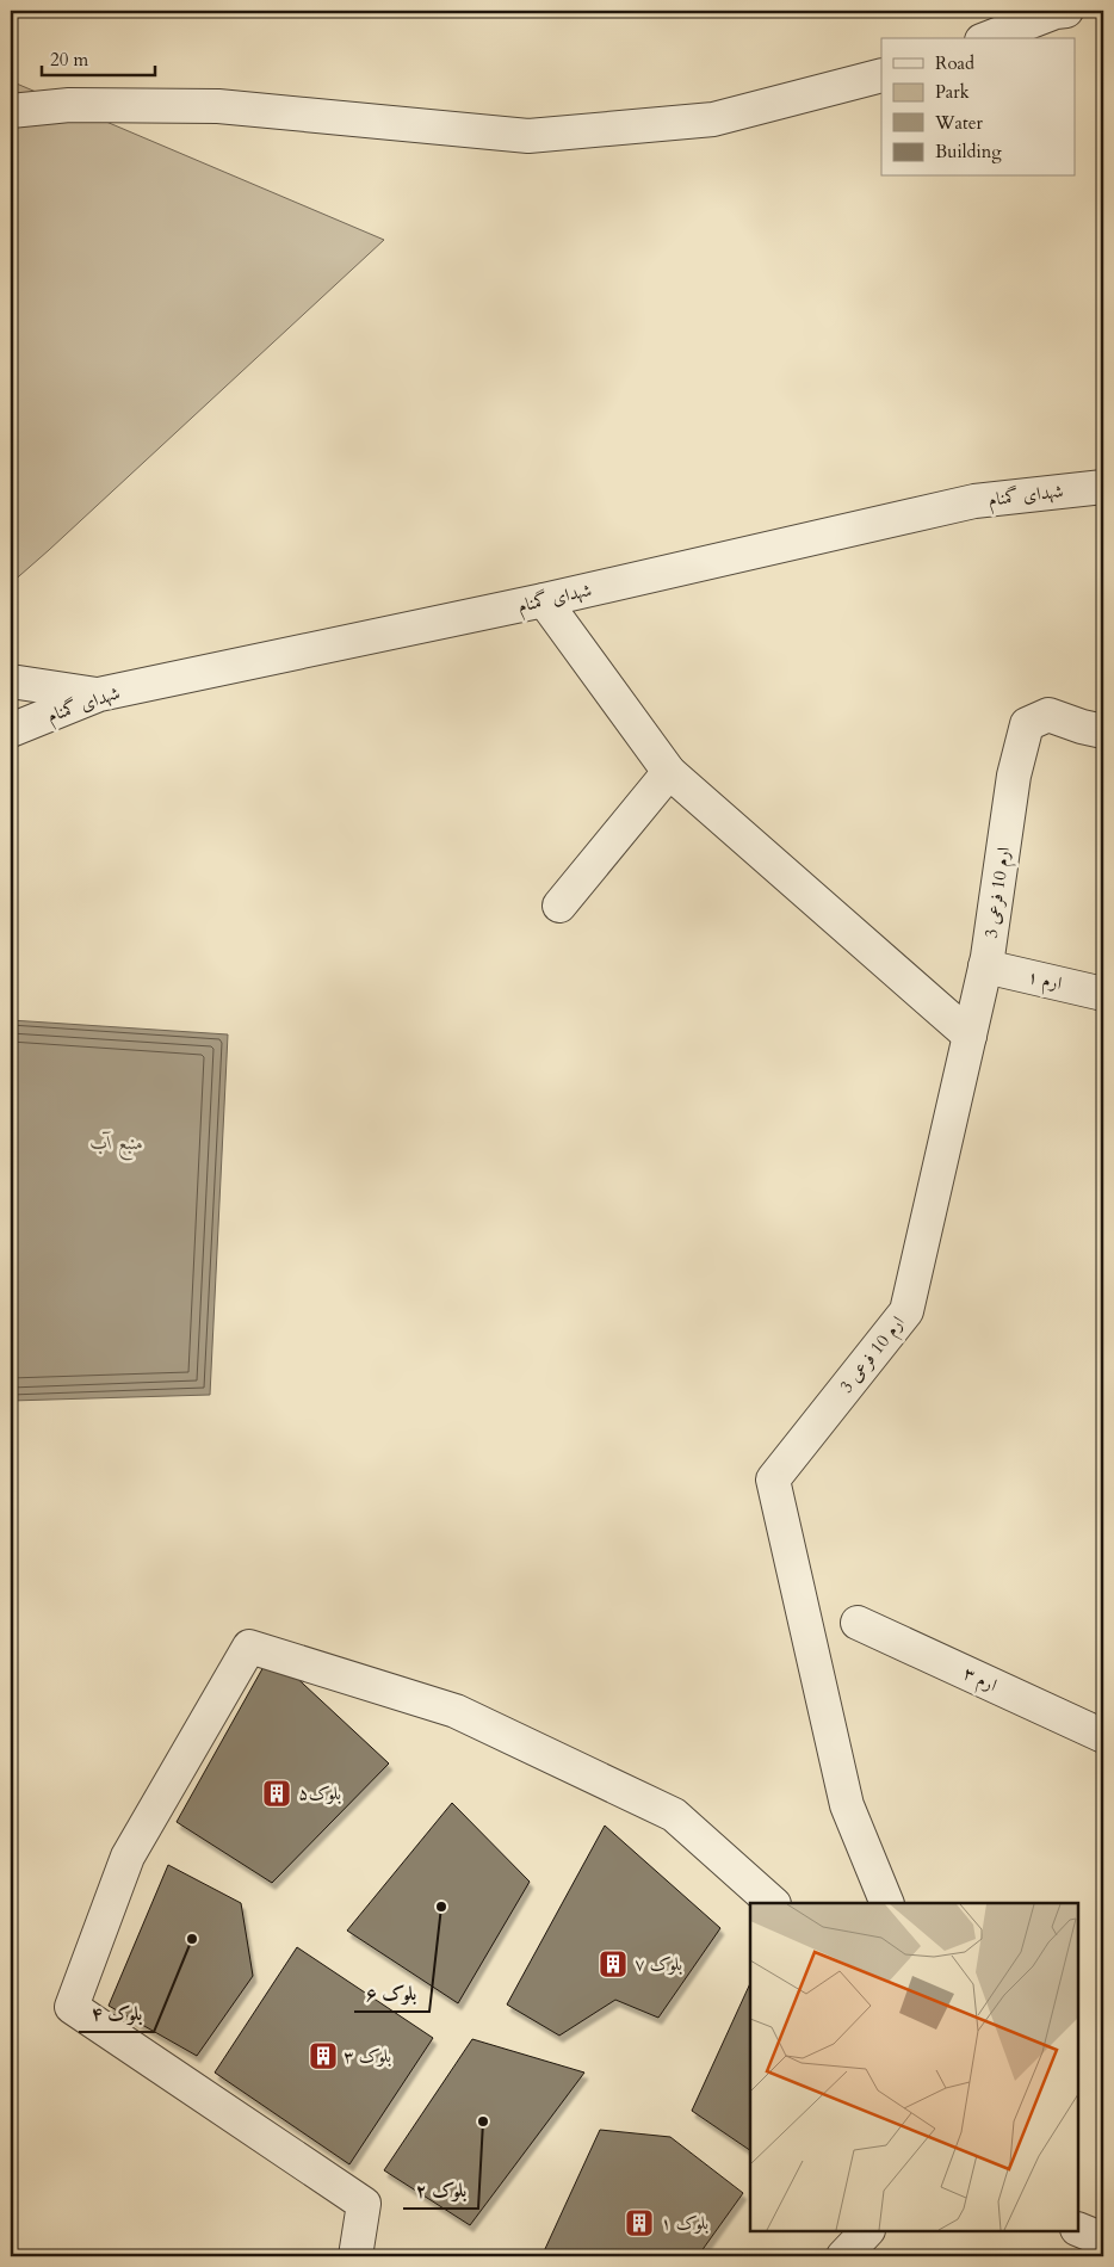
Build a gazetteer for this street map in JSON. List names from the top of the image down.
{
  "streets": {
    "street": [
      "شهدای گمنام",
      "ارم 10 فرعی 3",
      "ارم ۱",
      "ارم ۳"
    ]
  },
  "crossings": [
    ["ارم 10 فرعی 3", "ارم ۱"]
  ],
  "water": ["منبع آب"],
  "places": {
    "building": [
      "بلوک۵",
      "بلوک ۷",
      "بلوک ۳",
      "بلوک ۱"
    ],
    "other": ["بلوک ۶", "بلوک ۴", "بلوک ۲"]
  },
  "legend": [
    "Road",
    "Park",
    "Water",
    "Building"
  ],
  "scale_bar": "20 m"
}
